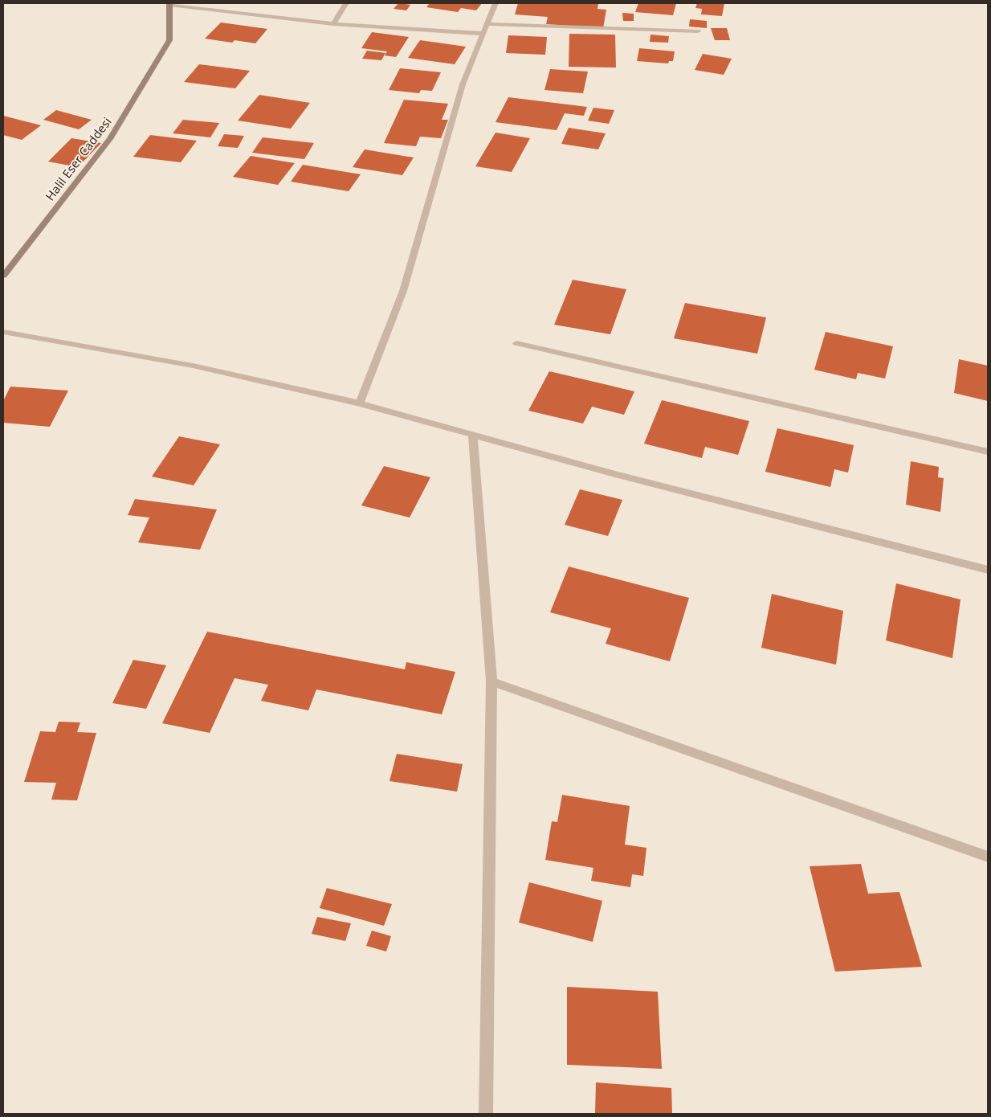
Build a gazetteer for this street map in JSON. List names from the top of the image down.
{
  "streets": {
    "street": ["Halil Eser Caddesi"]
  }
}
